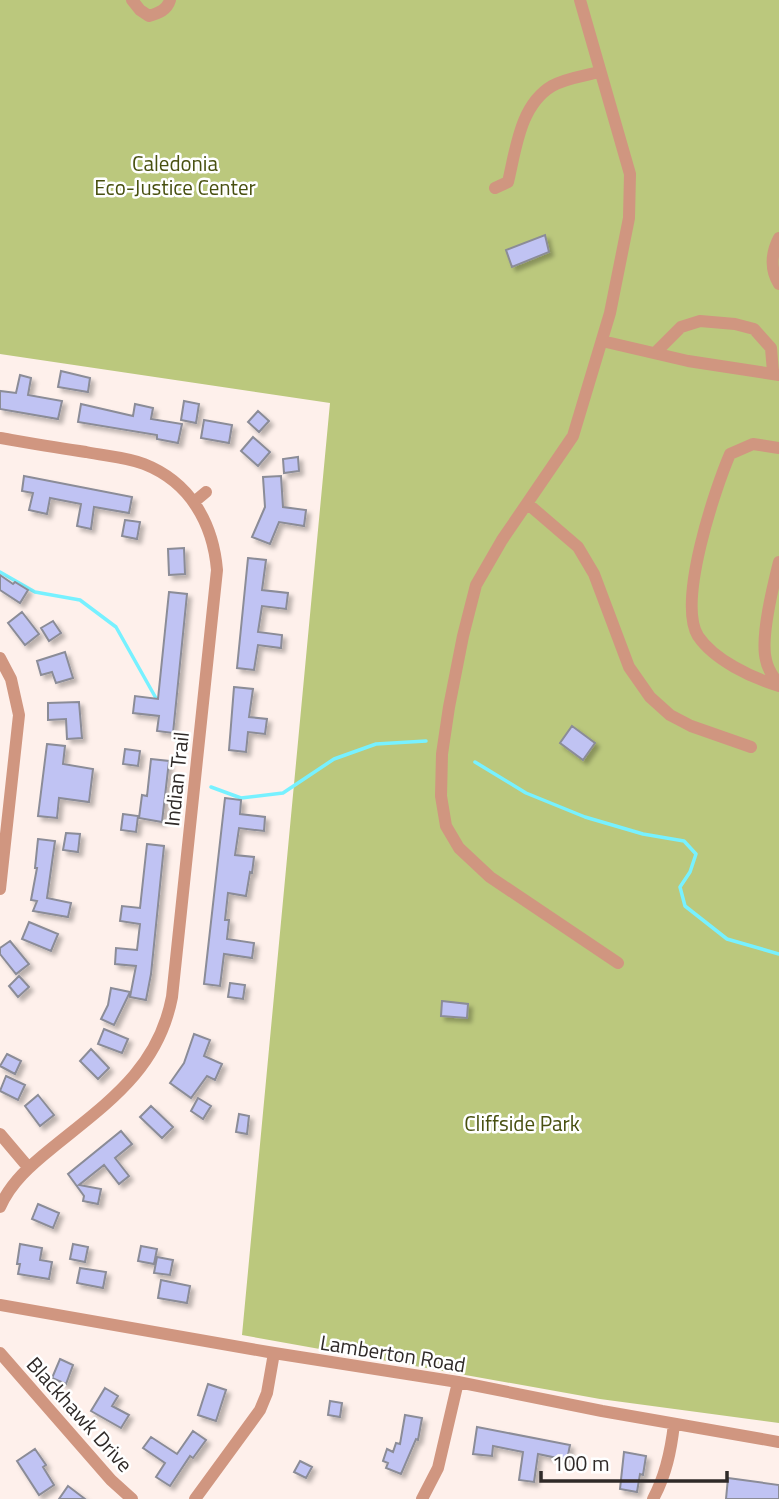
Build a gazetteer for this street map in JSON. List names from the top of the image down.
{
  "streets": {
    "street": ["Indian Trail", "Lamberton Road", "Blackhawk Drive"]
  },
  "parks": ["Caledonia Eco-Justice Center", "Cliffside Park"],
  "scale_bar": "100 m"
}
